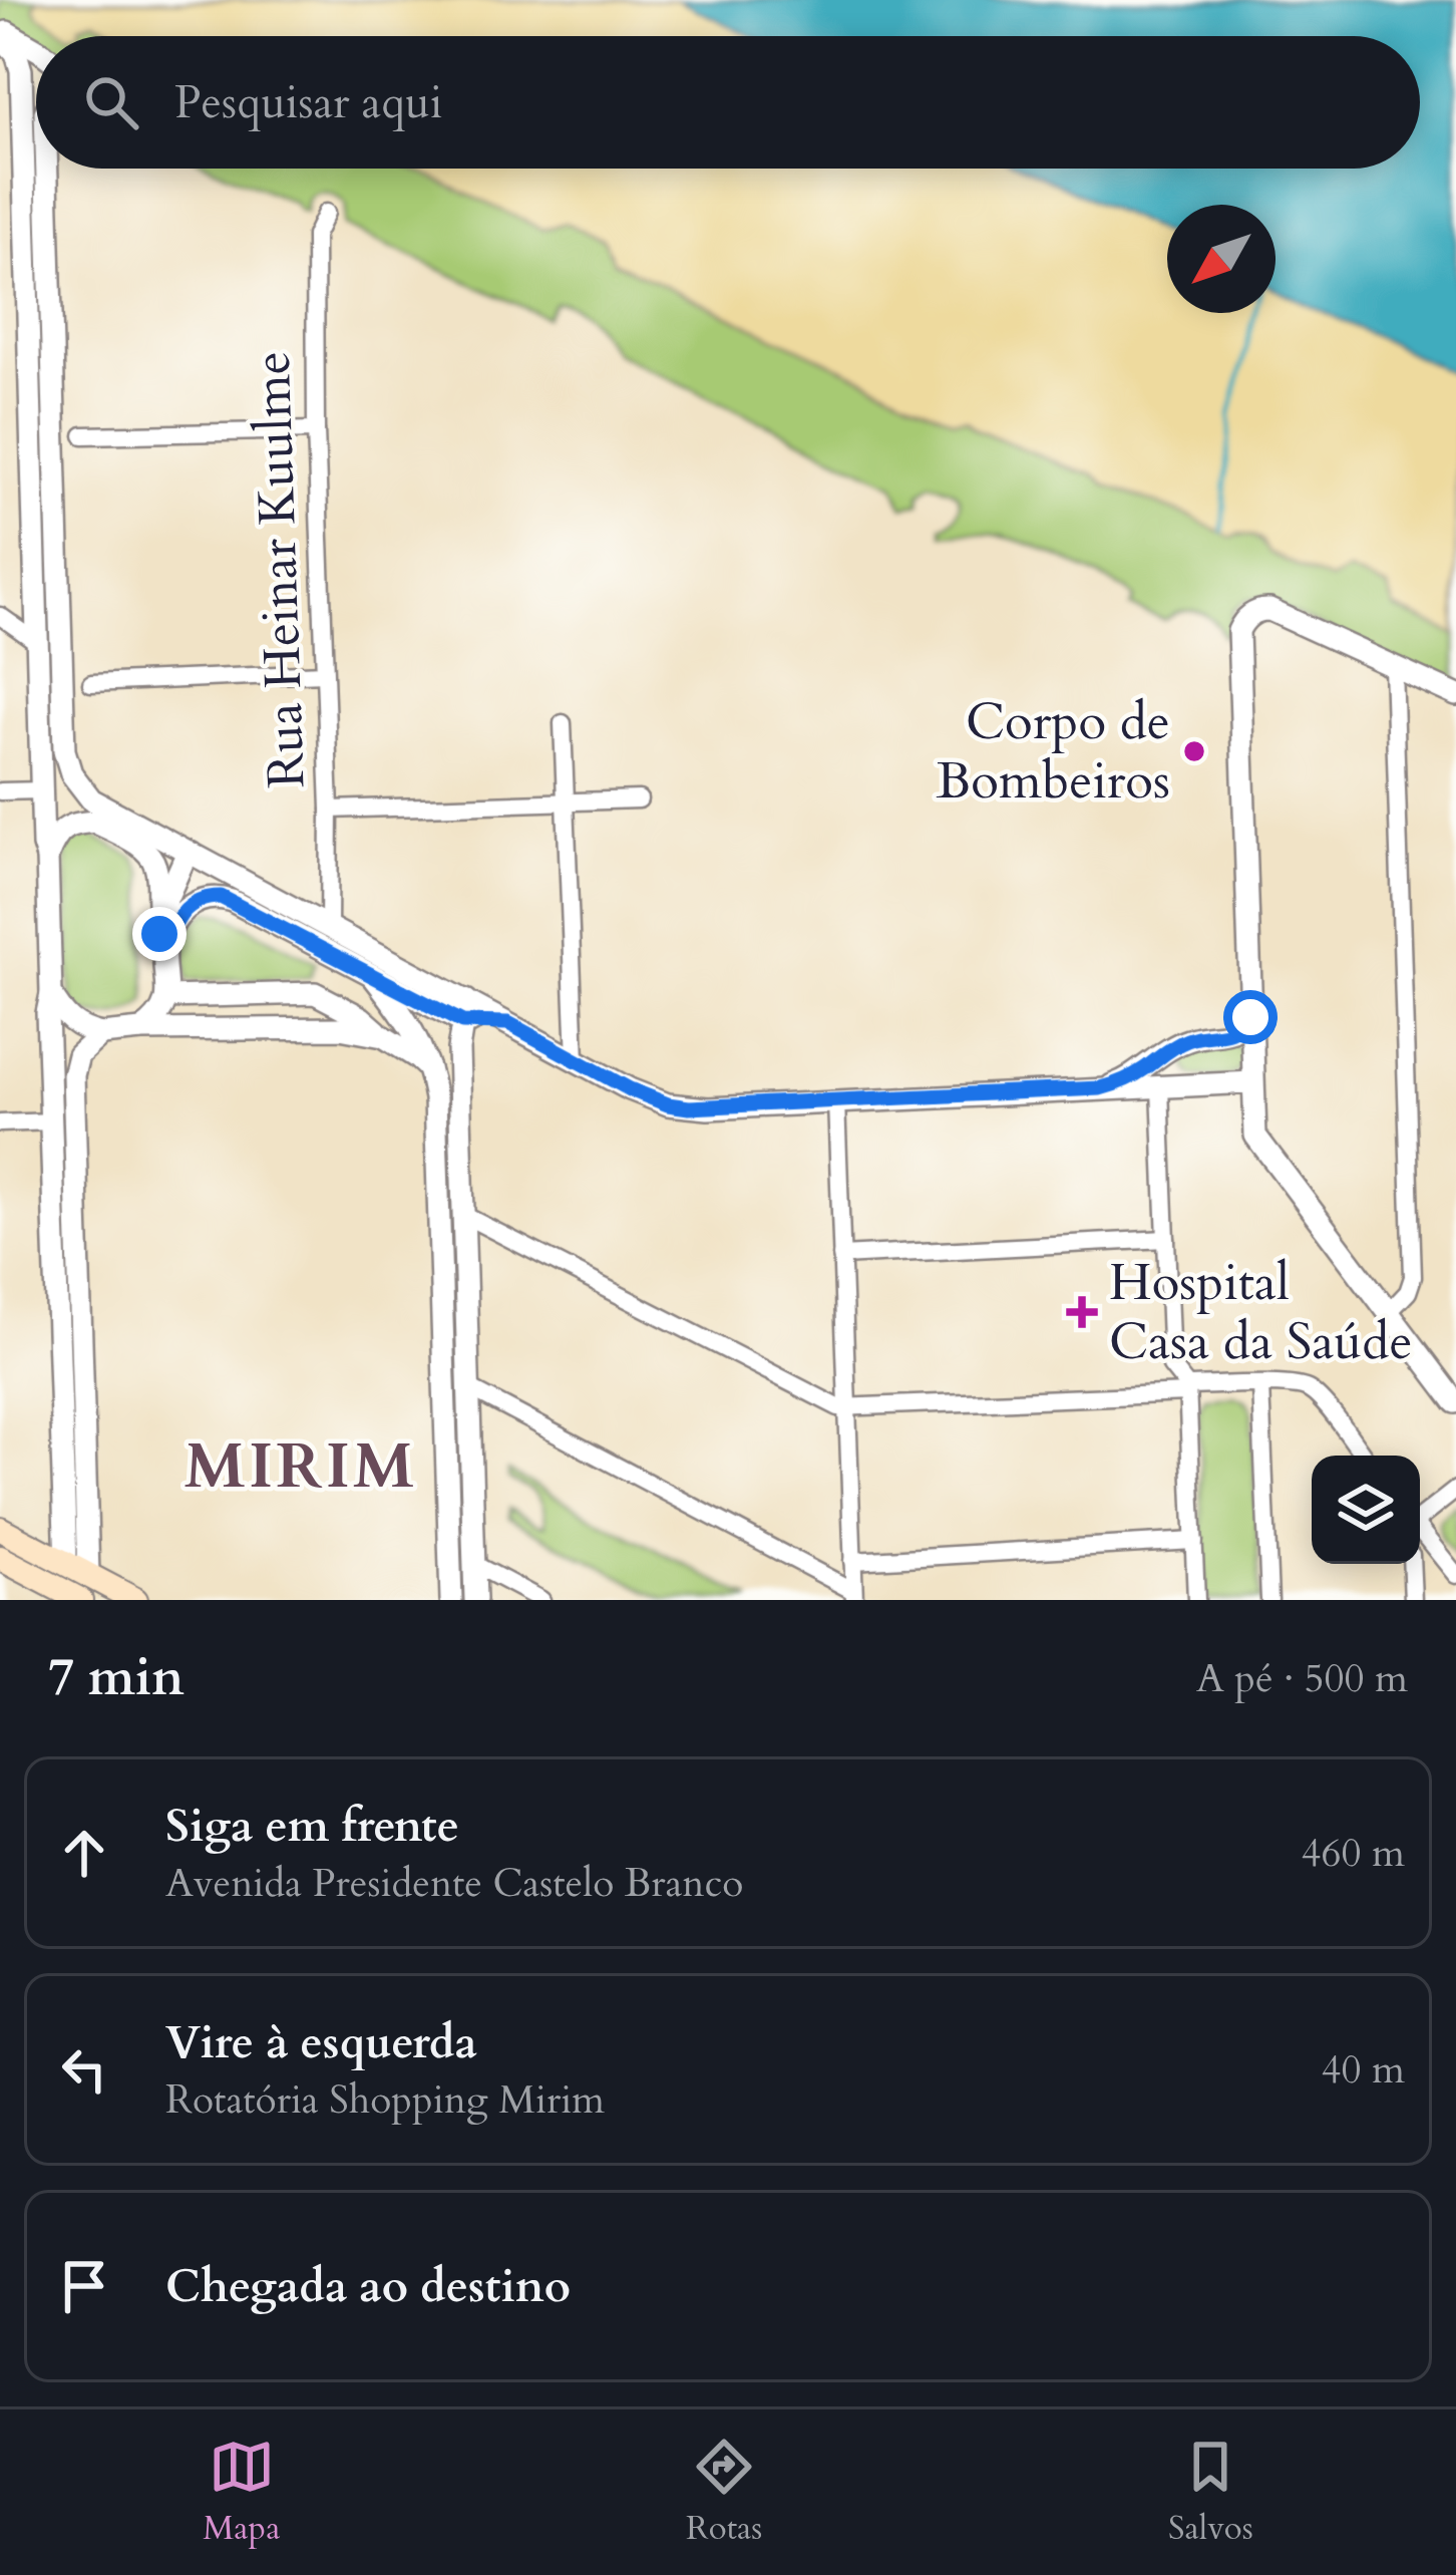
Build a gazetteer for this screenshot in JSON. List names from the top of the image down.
{
  "streets": {
    "street": ["Rua Heinar Kuulme"]
  },
  "districts": ["MIRIM"],
  "places": {
    "other": ["Corpo de Bombeiros"],
    "health": ["Hospital Casa da Saúde"]
  },
  "north": "bottom left",
  "page": {
    "search": "Pesquisar aqui",
    "heading": ["7 min", "A pé · 500 m"],
    "list": [
      ["Siga em frente", "Avenida Presidente Castelo Branco", "460 m"],
      ["Vire à esquerda", "Rotatória Shopping Mirim", "40 m"],
      "Chegada ao destino"
    ],
    "nav": ["Mapa", "Rotas", "Salvos"]
  }
}
